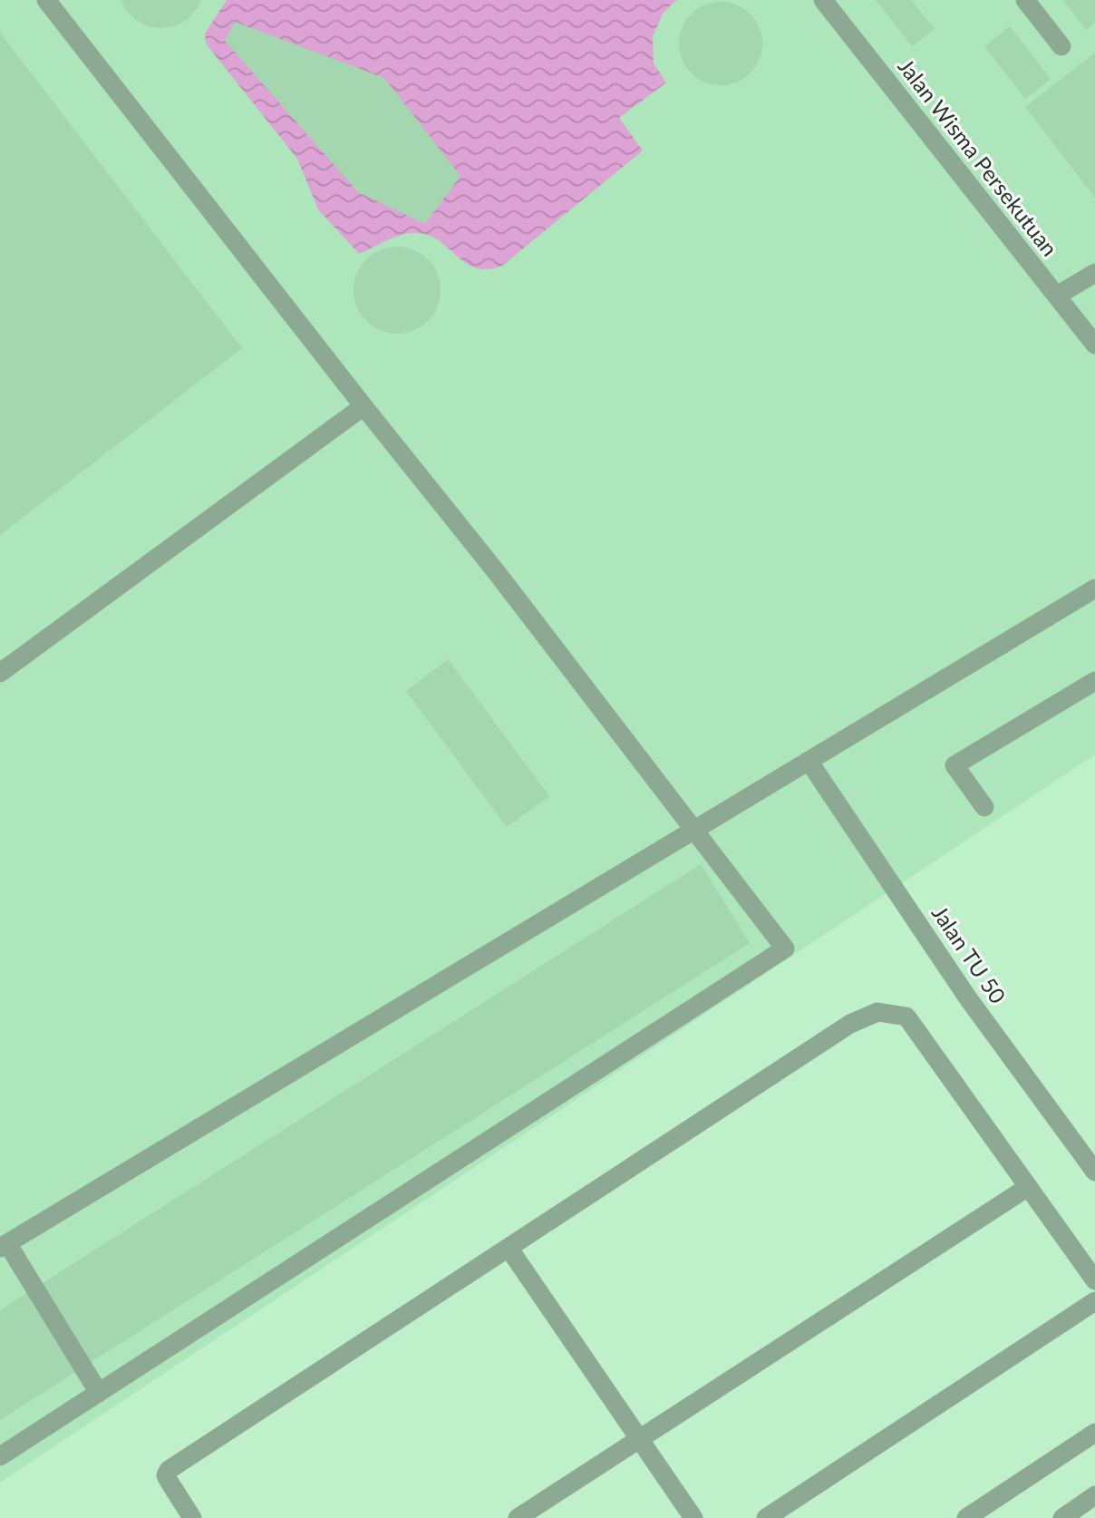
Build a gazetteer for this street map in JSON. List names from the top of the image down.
{
  "streets": {
    "street": ["Jalan Wisma Persekutuan", "Jalan TU 50"]
  }
}
